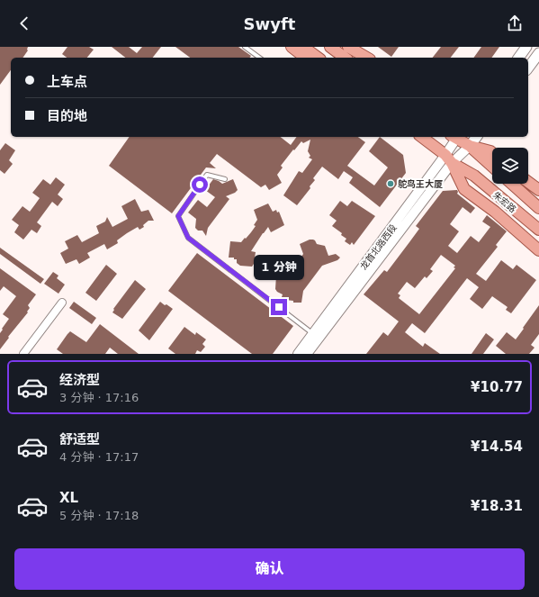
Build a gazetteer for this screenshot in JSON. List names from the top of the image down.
{
  "streets": {
    "main road": ["朱宏路"],
    "street": ["龙首北路西段"]
  },
  "crossings": [
    ["朱宏路", "龙首北路西段"]
  ],
  "places": ["鸵鸟王大厦"],
  "page": {
    "header": "Swyft",
    "banner": ["上车点", "目的地"],
    "bubble": "1 分钟",
    "list": [
      {
        "name": "经济型",
        "note": "3 分钟 · 17:16",
        "value": "¥10.77"
      },
      {
        "name": "舒适型",
        "note": "4 分钟 · 17:17",
        "value": "¥14.54"
      },
      {
        "name": "XL",
        "note": "5 分钟 · 17:18",
        "value": "¥18.31"
      }
    ],
    "buttons": "确认"
  }
}
